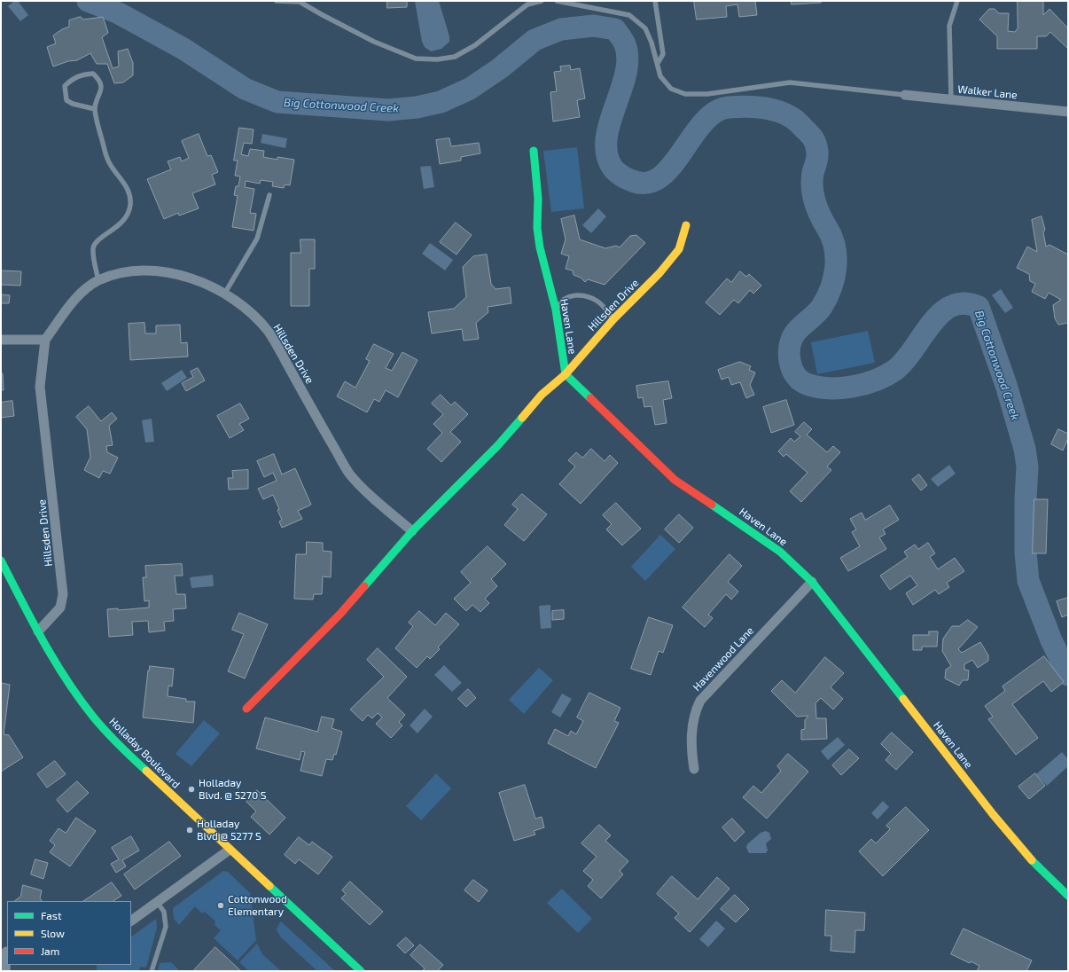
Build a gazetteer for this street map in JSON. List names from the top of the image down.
{
  "streets": {
    "street": [
      "Walker Lane",
      "Hillsden Drive",
      "Haven Lane",
      "Havenwood Lane",
      "Holladay Boulevard"
    ]
  },
  "crossings": [
    ["Hillsden Drive", "Haven Lane"],
    ["Hillsden Drive", "Holladay Boulevard"],
    ["Haven Lane", "Havenwood Lane"]
  ],
  "water": ["Big Cottonwood Creek"],
  "places": ["Holladay Blvd. @ 5270 S", "Holladay Blvd @ 5277 S", "Cottonwood Elementary"],
  "legend": ["Fast", "Slow", "Jam"]
}
